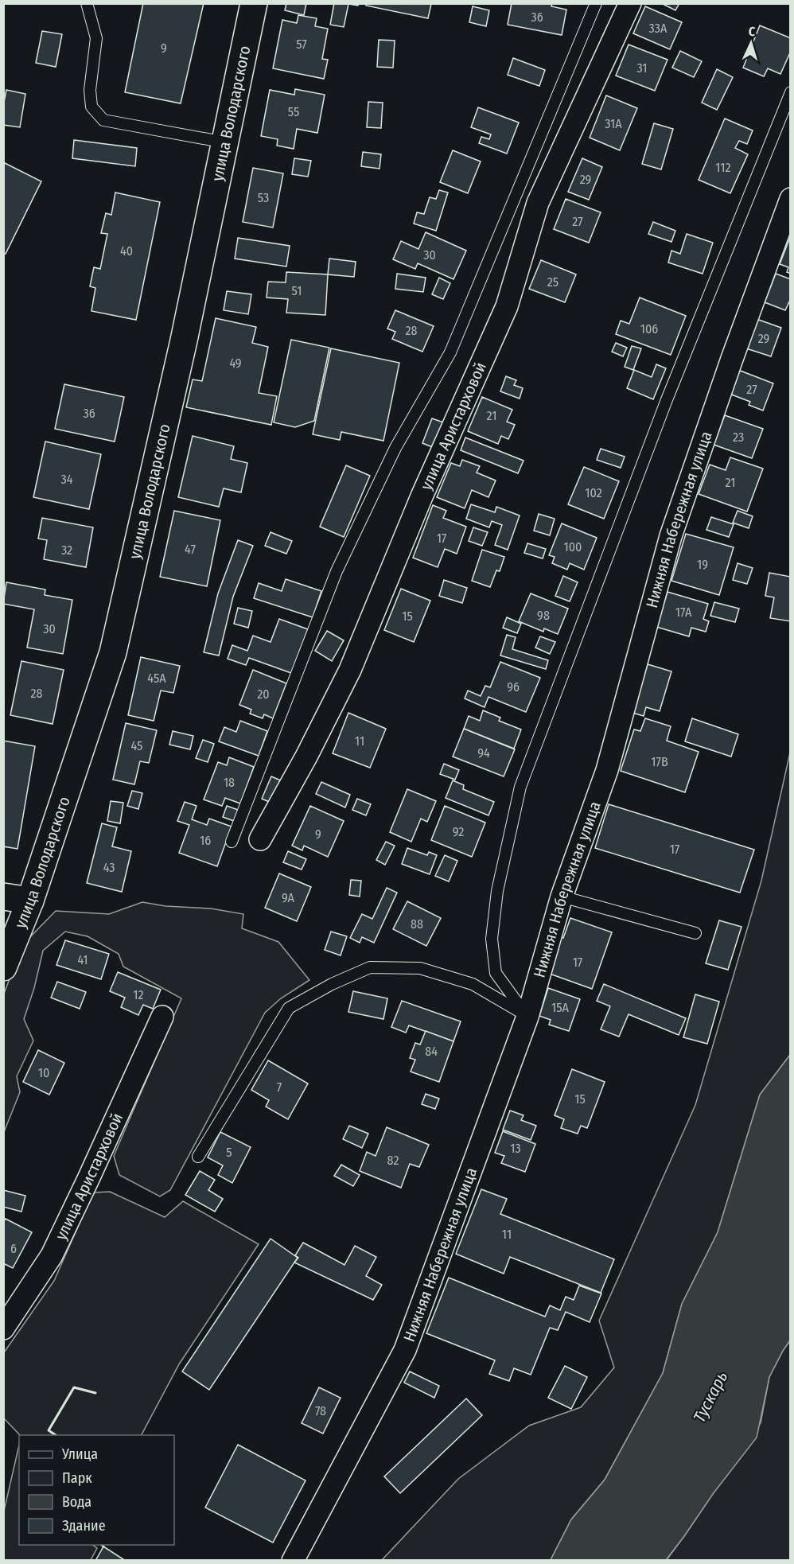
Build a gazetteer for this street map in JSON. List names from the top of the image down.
{
  "streets": {
    "street": ["улица Володарского", "улица Аристарховой", "Нижняя Набережная улица"]
  },
  "water": ["Тускарь"],
  "house_numbers": [
    "36",
    "33А",
    "57",
    "9",
    "31",
    "55",
    "31А",
    "112",
    "29",
    "53",
    "27",
    "40",
    "30",
    "25",
    "51",
    "106",
    "28",
    "29",
    "49",
    "27",
    "36",
    "21",
    "23",
    "34",
    "21",
    "102",
    "17",
    "100",
    "47",
    "32",
    "19",
    "17А",
    "98",
    "15",
    "30",
    "45А",
    "96",
    "28",
    "20",
    "11",
    "45",
    "94",
    "17В",
    "18",
    "92",
    "9",
    "16",
    "17",
    "43",
    "9А",
    "88",
    "41",
    "17",
    "12",
    "15А",
    "84",
    "10",
    "7",
    "15",
    "13",
    "5",
    "82",
    "11",
    "6",
    "78"
  ],
  "legend": [
    "Улица",
    "Парк",
    "Вода",
    "Здание"
  ],
  "north": "top"
}
